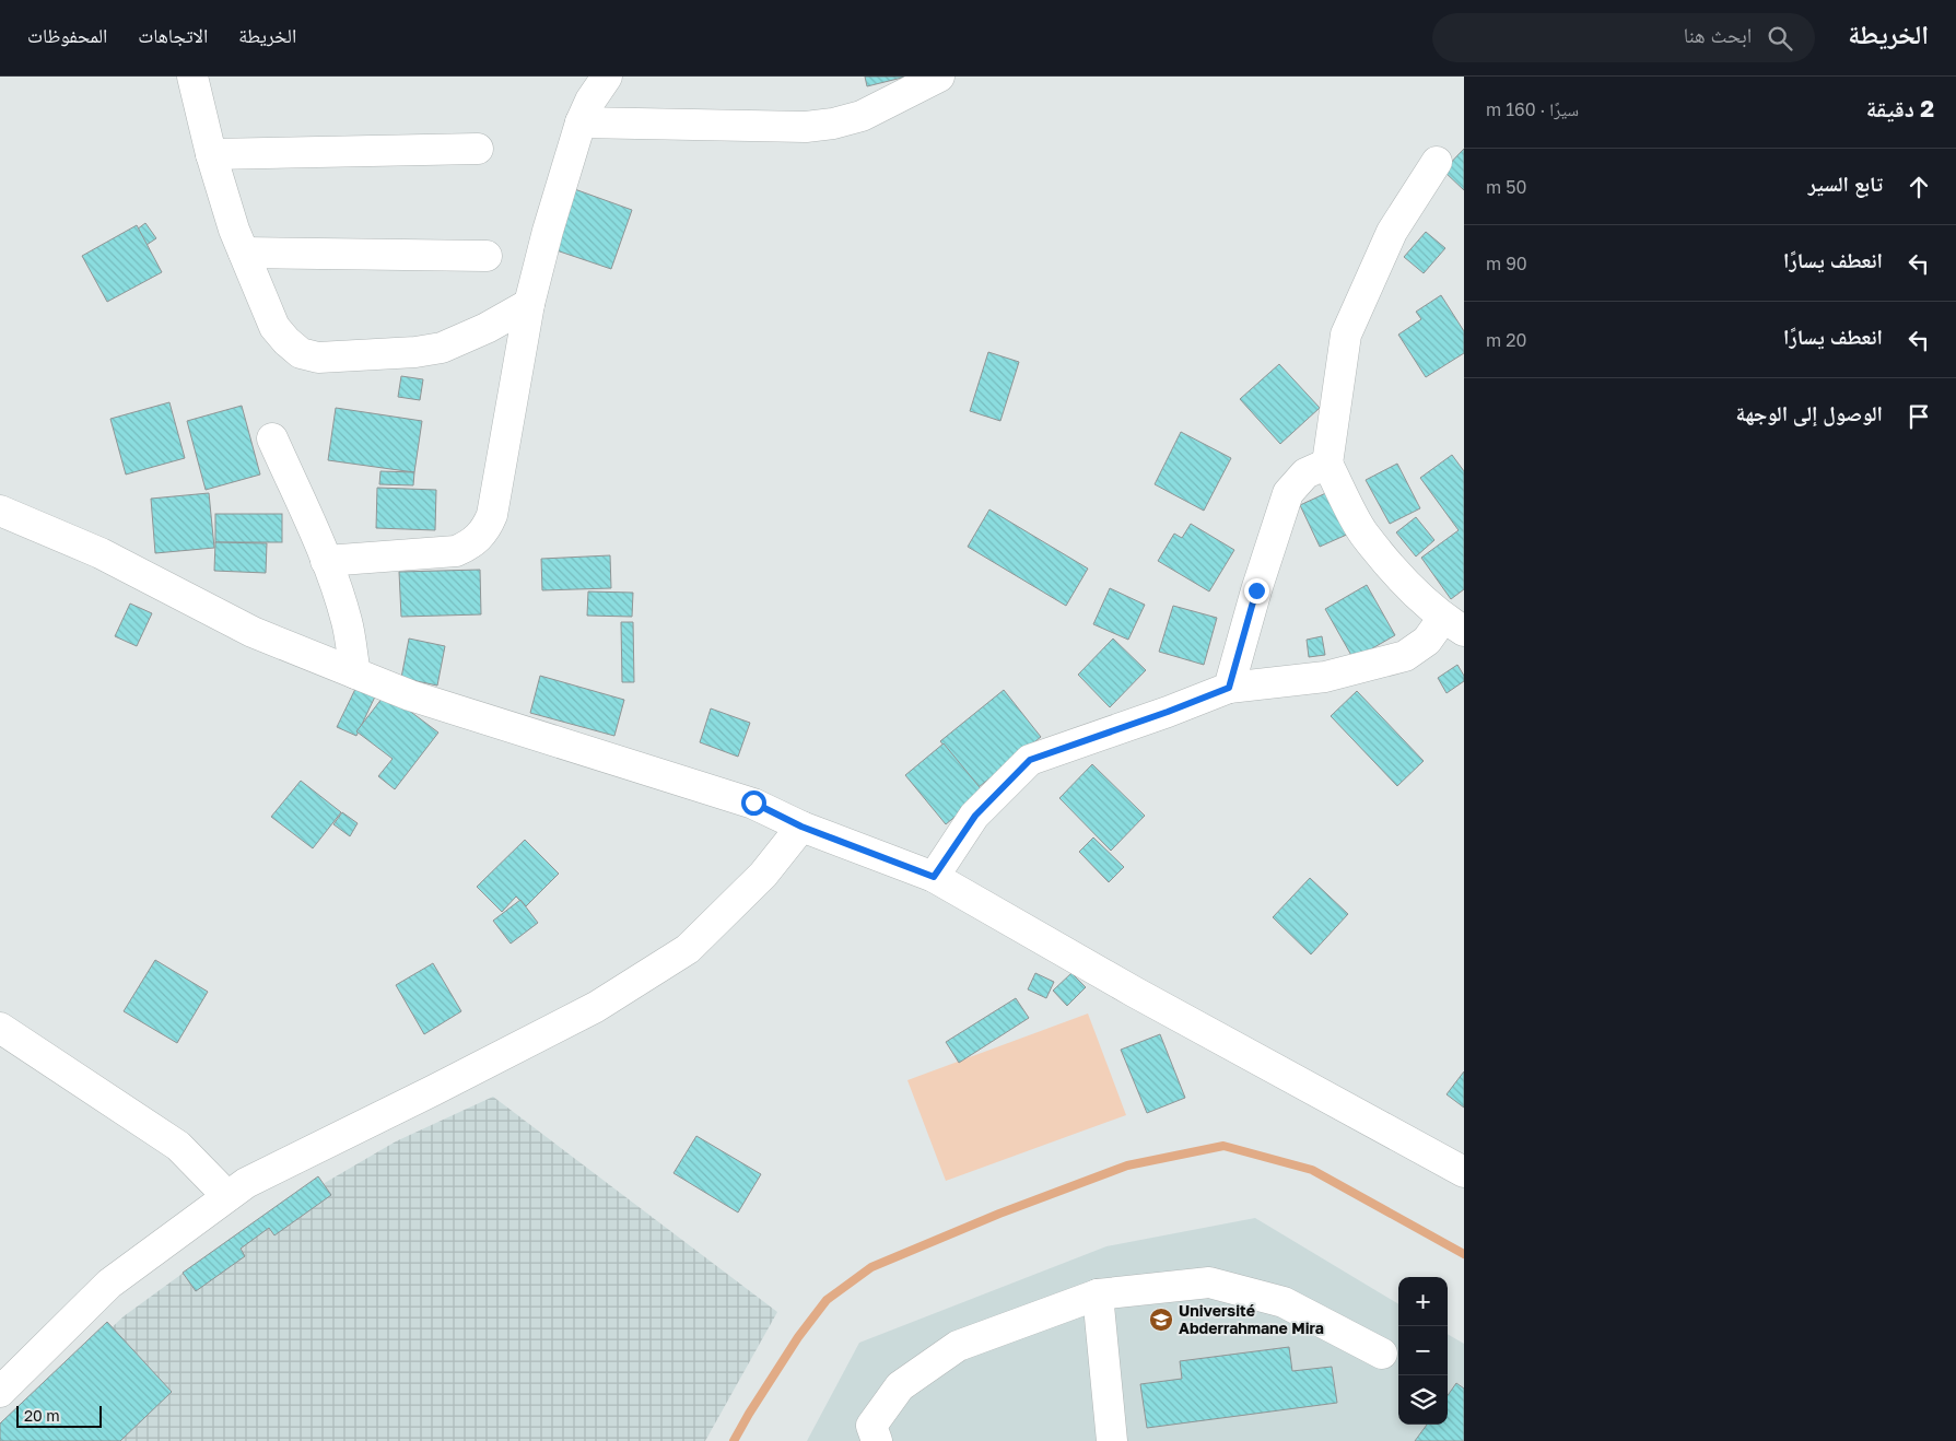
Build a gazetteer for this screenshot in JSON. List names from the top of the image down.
{
  "places": {
    "school or university": ["Université Abderrahmane Mira"]
  },
  "scale_bar": "20 m",
  "page": {
    "header": "الخريطة",
    "search": "ابحث هنا",
    "nav": ["الخريطة", "الاتجاهات", "المحفوظات"],
    "heading": ["2 دقيقة", "سيرًا · 160 m"],
    "list": [
      ["تابع السير", "50 m"],
      ["انعطف يسارًا", "90 m"],
      ["انعطف يسارًا", "20 m"],
      "الوصول إلى الوجهة"
    ],
    "map_buttons": ["+", "−"],
    "scale": "20 m"
  }
}
